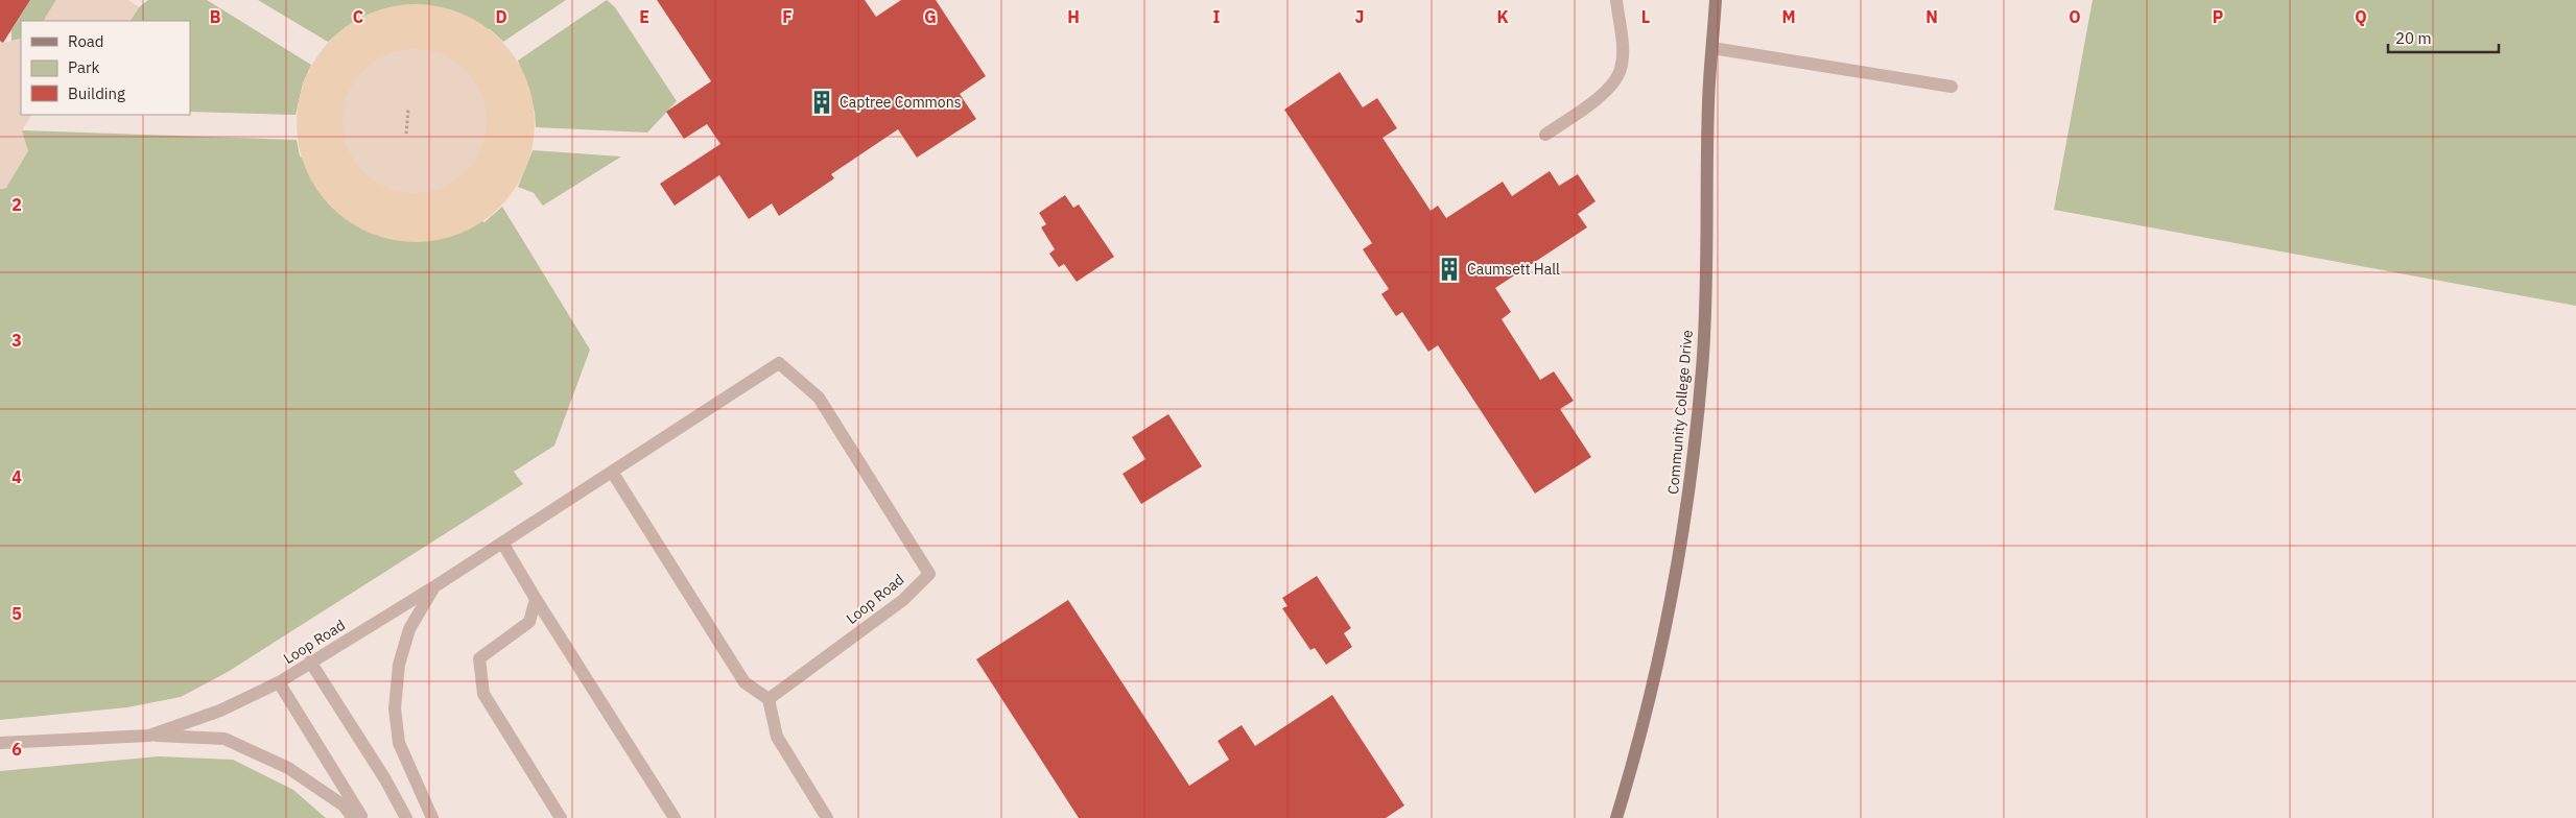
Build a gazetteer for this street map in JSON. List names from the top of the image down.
{
  "streets": {
    "main road": ["Community College Drive"],
    "lane": ["Loop Road"]
  },
  "places": {
    "building": ["Captree Commons", "Caumsett Hall"]
  },
  "legend": ["Road", "Park", "Building"],
  "scale_bar": "20 m",
  "grid": {
    "columns": [
      "B",
      "C",
      "D",
      "E",
      "F",
      "G",
      "H",
      "I",
      "J",
      "K",
      "L",
      "M",
      "N",
      "O",
      "P",
      "Q"
    ],
    "rows": [
      "2",
      "3",
      "4",
      "5",
      "6"
    ]
  }
}
